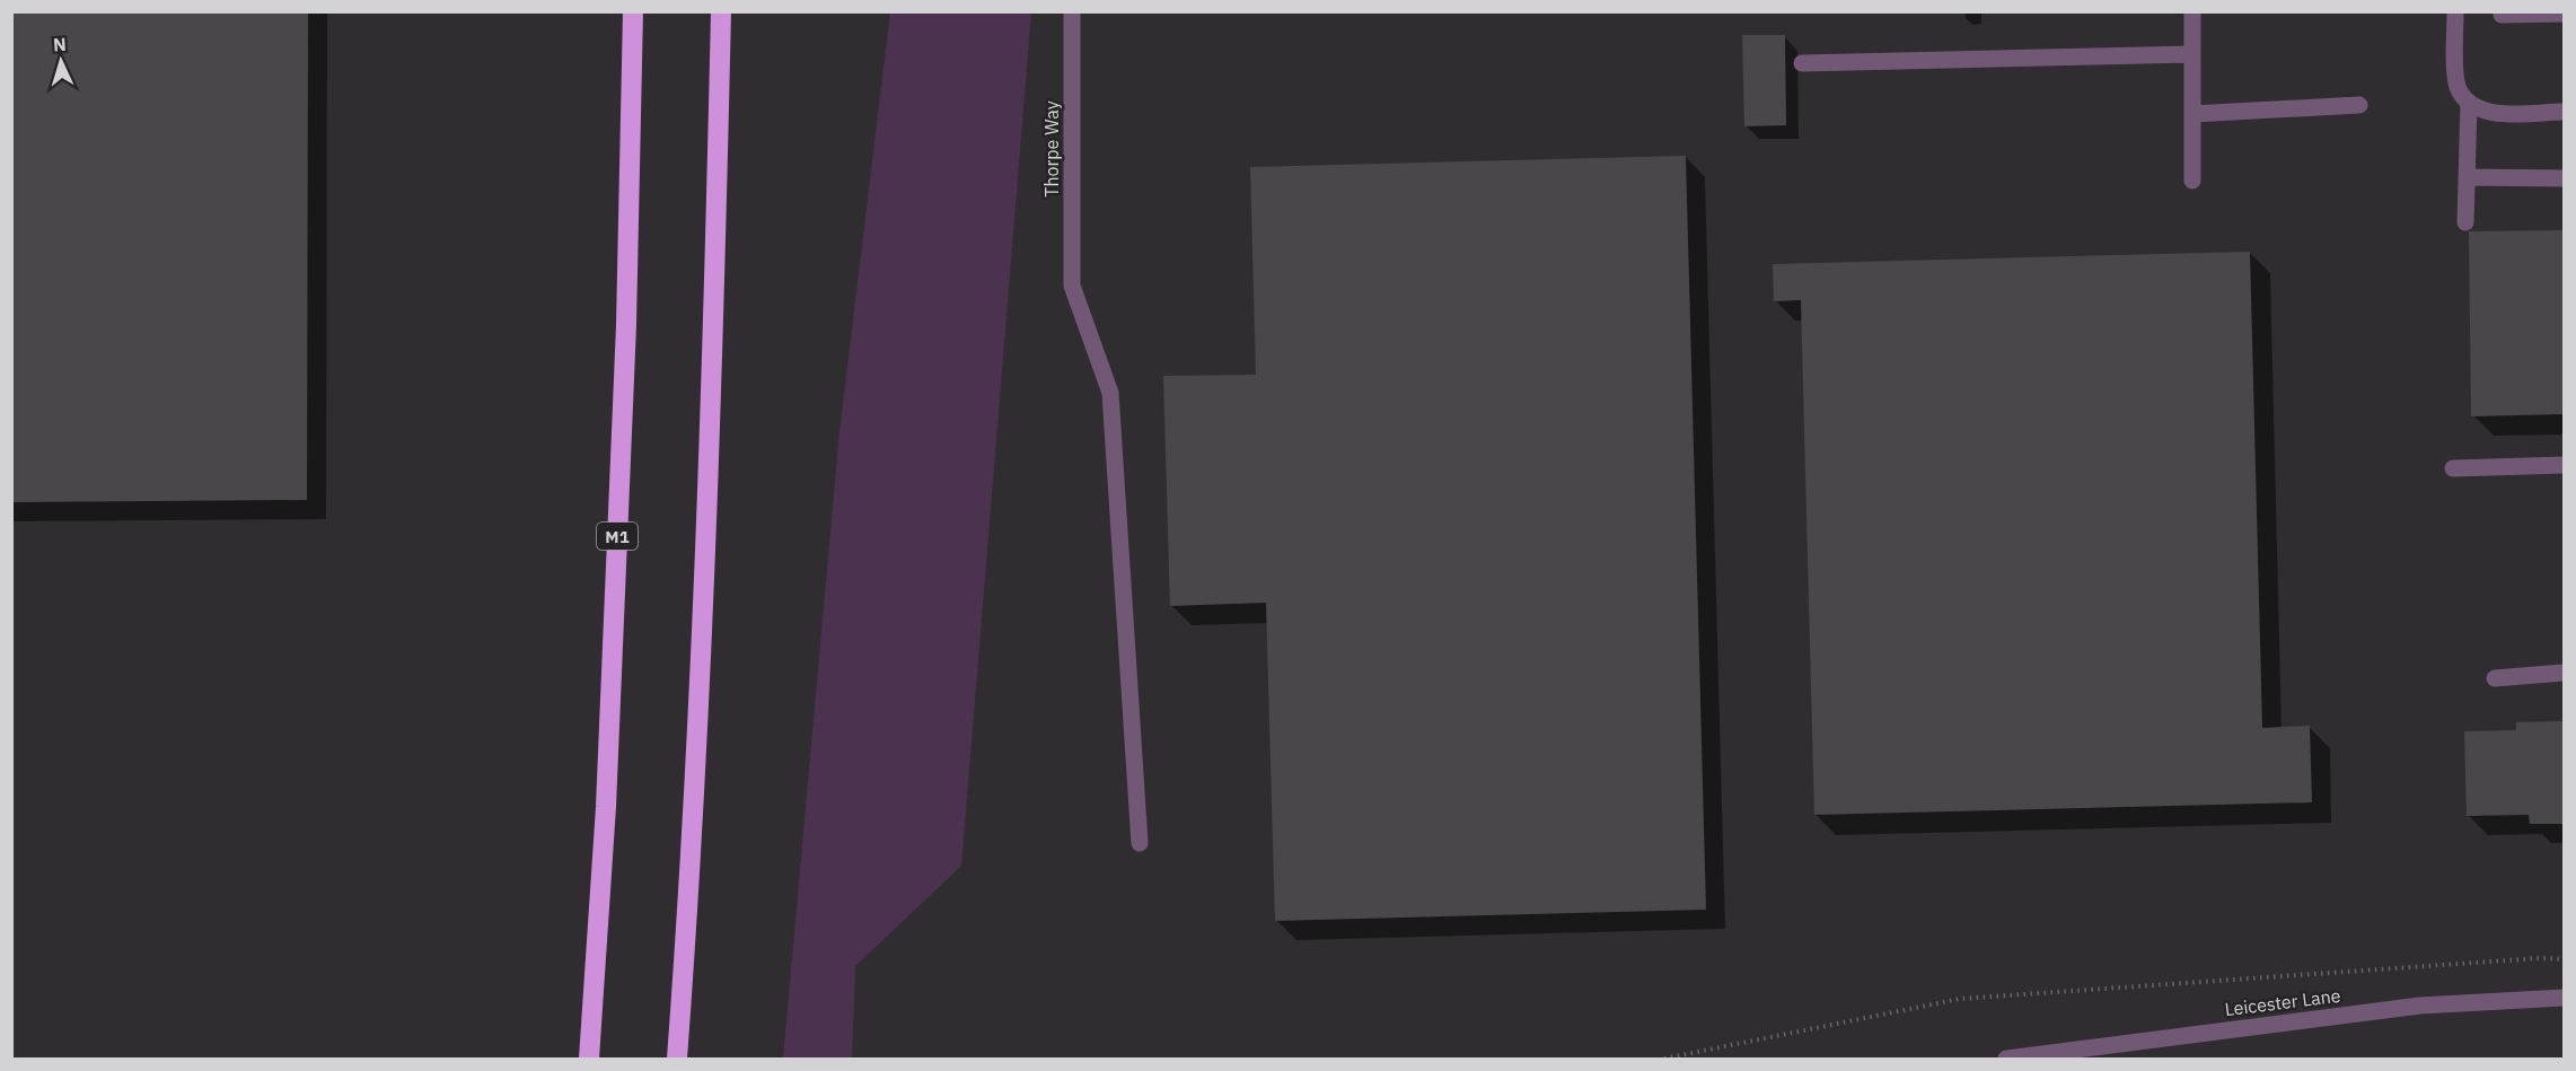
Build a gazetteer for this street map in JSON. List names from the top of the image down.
{
  "streets": {
    "highway": ["M1"],
    "street": ["Thorpe Way", "Leicester Lane"]
  },
  "north": "top"
}
